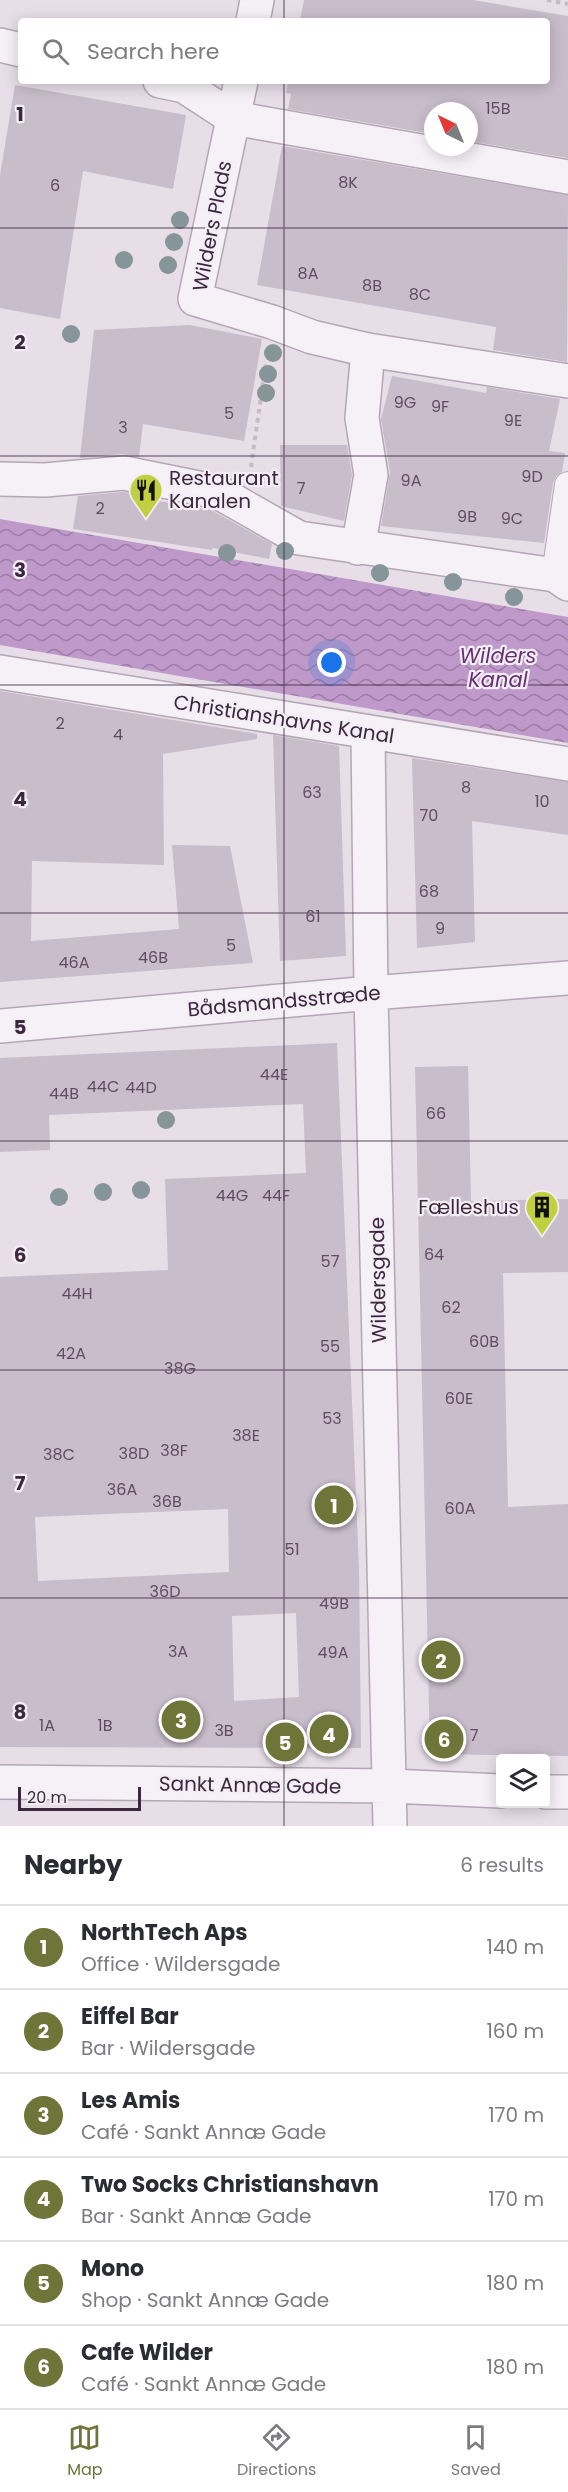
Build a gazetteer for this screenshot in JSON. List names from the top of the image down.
{
  "streets": {
    "street": [
      "Wilders Plads",
      "Christianshavns Kanal",
      "Bådsmandsstræde",
      "Wildersgade",
      "Sankt Annæ Gade"
    ]
  },
  "crossings": [
    ["Christianshavns Kanal", "Wildersgade"],
    ["Bådsmandsstræde", "Wildersgade"],
    ["Wildersgade", "Sankt Annæ Gade"]
  ],
  "water": ["Wilders Kanal"],
  "places": {
    "restaurant": ["Restaurant Kanalen"],
    "building": ["Fælleshus"]
  },
  "house_numbers": [
    "15B",
    "8K",
    "6",
    "8A",
    "8B",
    "8C",
    "9G",
    "9F",
    "5",
    "9E",
    "3",
    "9D",
    "9A",
    "7",
    "2",
    "9B",
    "9C",
    "2",
    "4",
    "8",
    "63",
    "10",
    "70",
    "68",
    "61",
    "9",
    "5",
    "46B",
    "46A",
    "44E",
    "44C",
    "44D",
    "44B",
    "66",
    "44G",
    "44F",
    "64",
    "57",
    "44H",
    "62",
    "60B",
    "55",
    "42A",
    "38G",
    "60E",
    "53",
    "38E",
    "38F",
    "38D",
    "38C",
    "36A",
    "36B",
    "60A",
    "51",
    "36D",
    "49B",
    "3A",
    "49A",
    "1A",
    "1B",
    "3B",
    "7"
  ],
  "scale_bar": "20 m",
  "north": "top left",
  "page": {
    "search": "Search here",
    "pins": [
      "1",
      "2",
      "3",
      "4",
      "6",
      "5"
    ],
    "scale": "20 m",
    "heading": ["Nearby", "6 results"],
    "list": [
      {
        "mark": "1",
        "name": "NorthTech Aps",
        "note": "Office · Wildersgade",
        "value": "140 m"
      },
      {
        "mark": "2",
        "name": "Eiffel Bar",
        "note": "Bar · Wildersgade",
        "value": "160 m"
      },
      {
        "mark": "3",
        "name": "Les Amis",
        "note": "Café · Sankt Annæ Gade",
        "value": "170 m"
      },
      {
        "mark": "4",
        "name": "Two Socks Christianshavn",
        "note": "Bar · Sankt Annæ Gade",
        "value": "170 m"
      },
      {
        "mark": "5",
        "name": "Mono",
        "note": "Shop · Sankt Annæ Gade",
        "value": "180 m"
      },
      {
        "mark": "6",
        "name": "Cafe Wilder",
        "note": "Café · Sankt Annæ Gade",
        "value": "180 m"
      }
    ],
    "nav": ["Map", "Directions", "Saved"]
  },
  "grid": {
    "rows": [
      "1",
      "2",
      "3",
      "4",
      "5",
      "6",
      "7",
      "8"
    ]
  }
}
